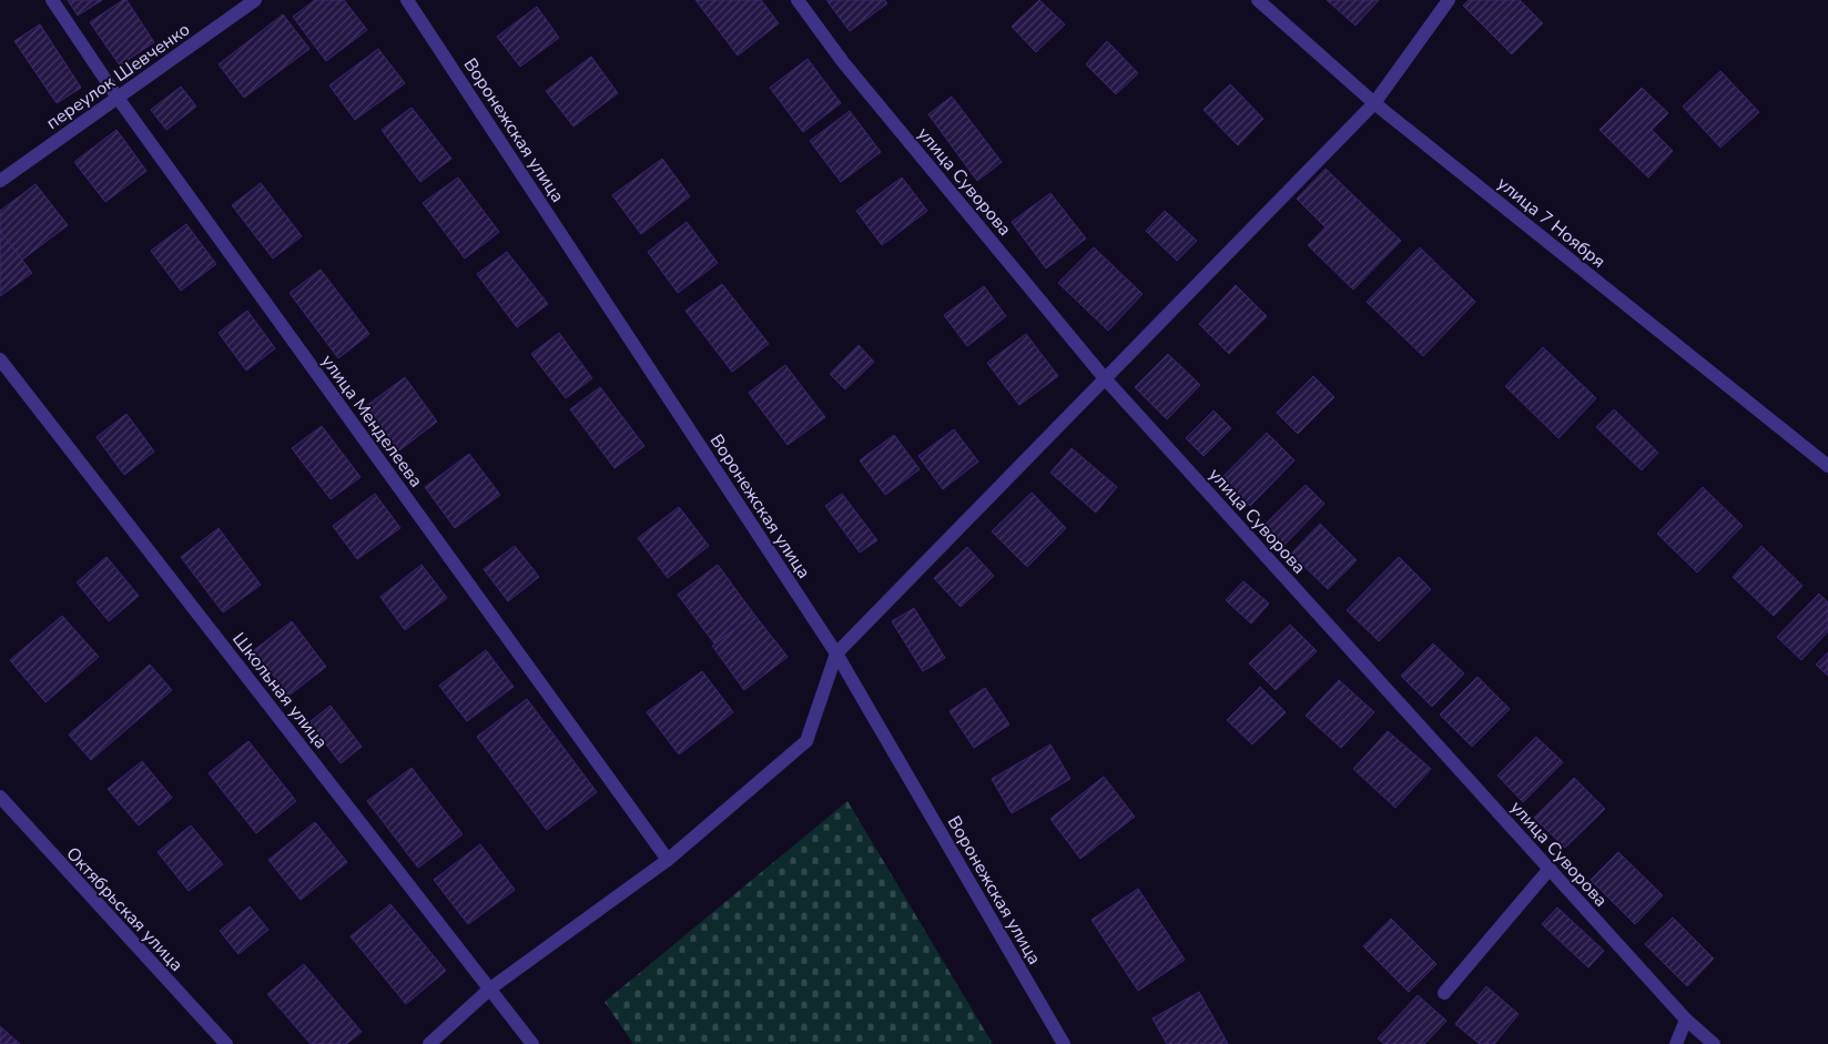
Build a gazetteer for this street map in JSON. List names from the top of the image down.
{
  "streets": {
    "street": [
      "переулок Шевченко",
      "Воронежская улица",
      "улица Суворова",
      "улица 7 Ноября",
      "улица Менделеева",
      "Школьная улица",
      "Октябрьская улица"
    ]
  },
  "crossings": [
    ["переулок Шевченко", "улица Менделеева"]
  ]
}
